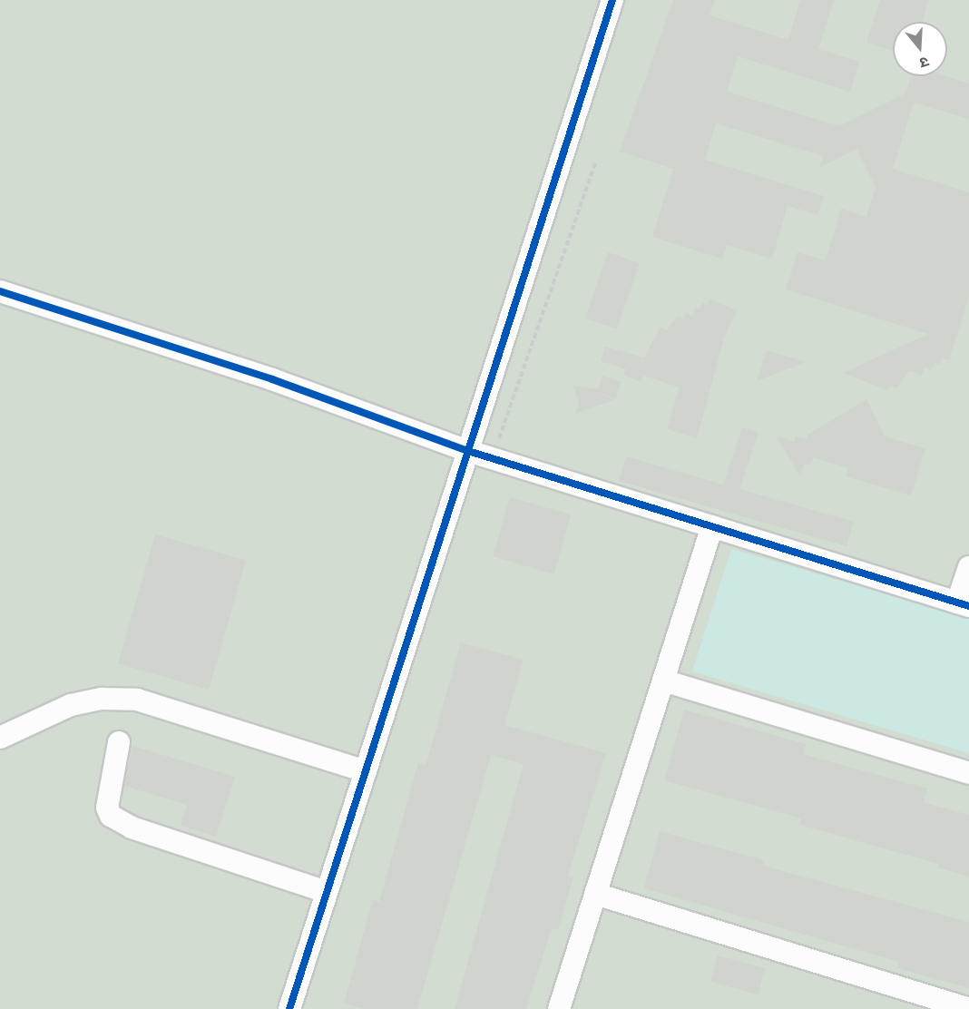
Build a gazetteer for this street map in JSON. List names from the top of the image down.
{
  "north": "bottom"
}
